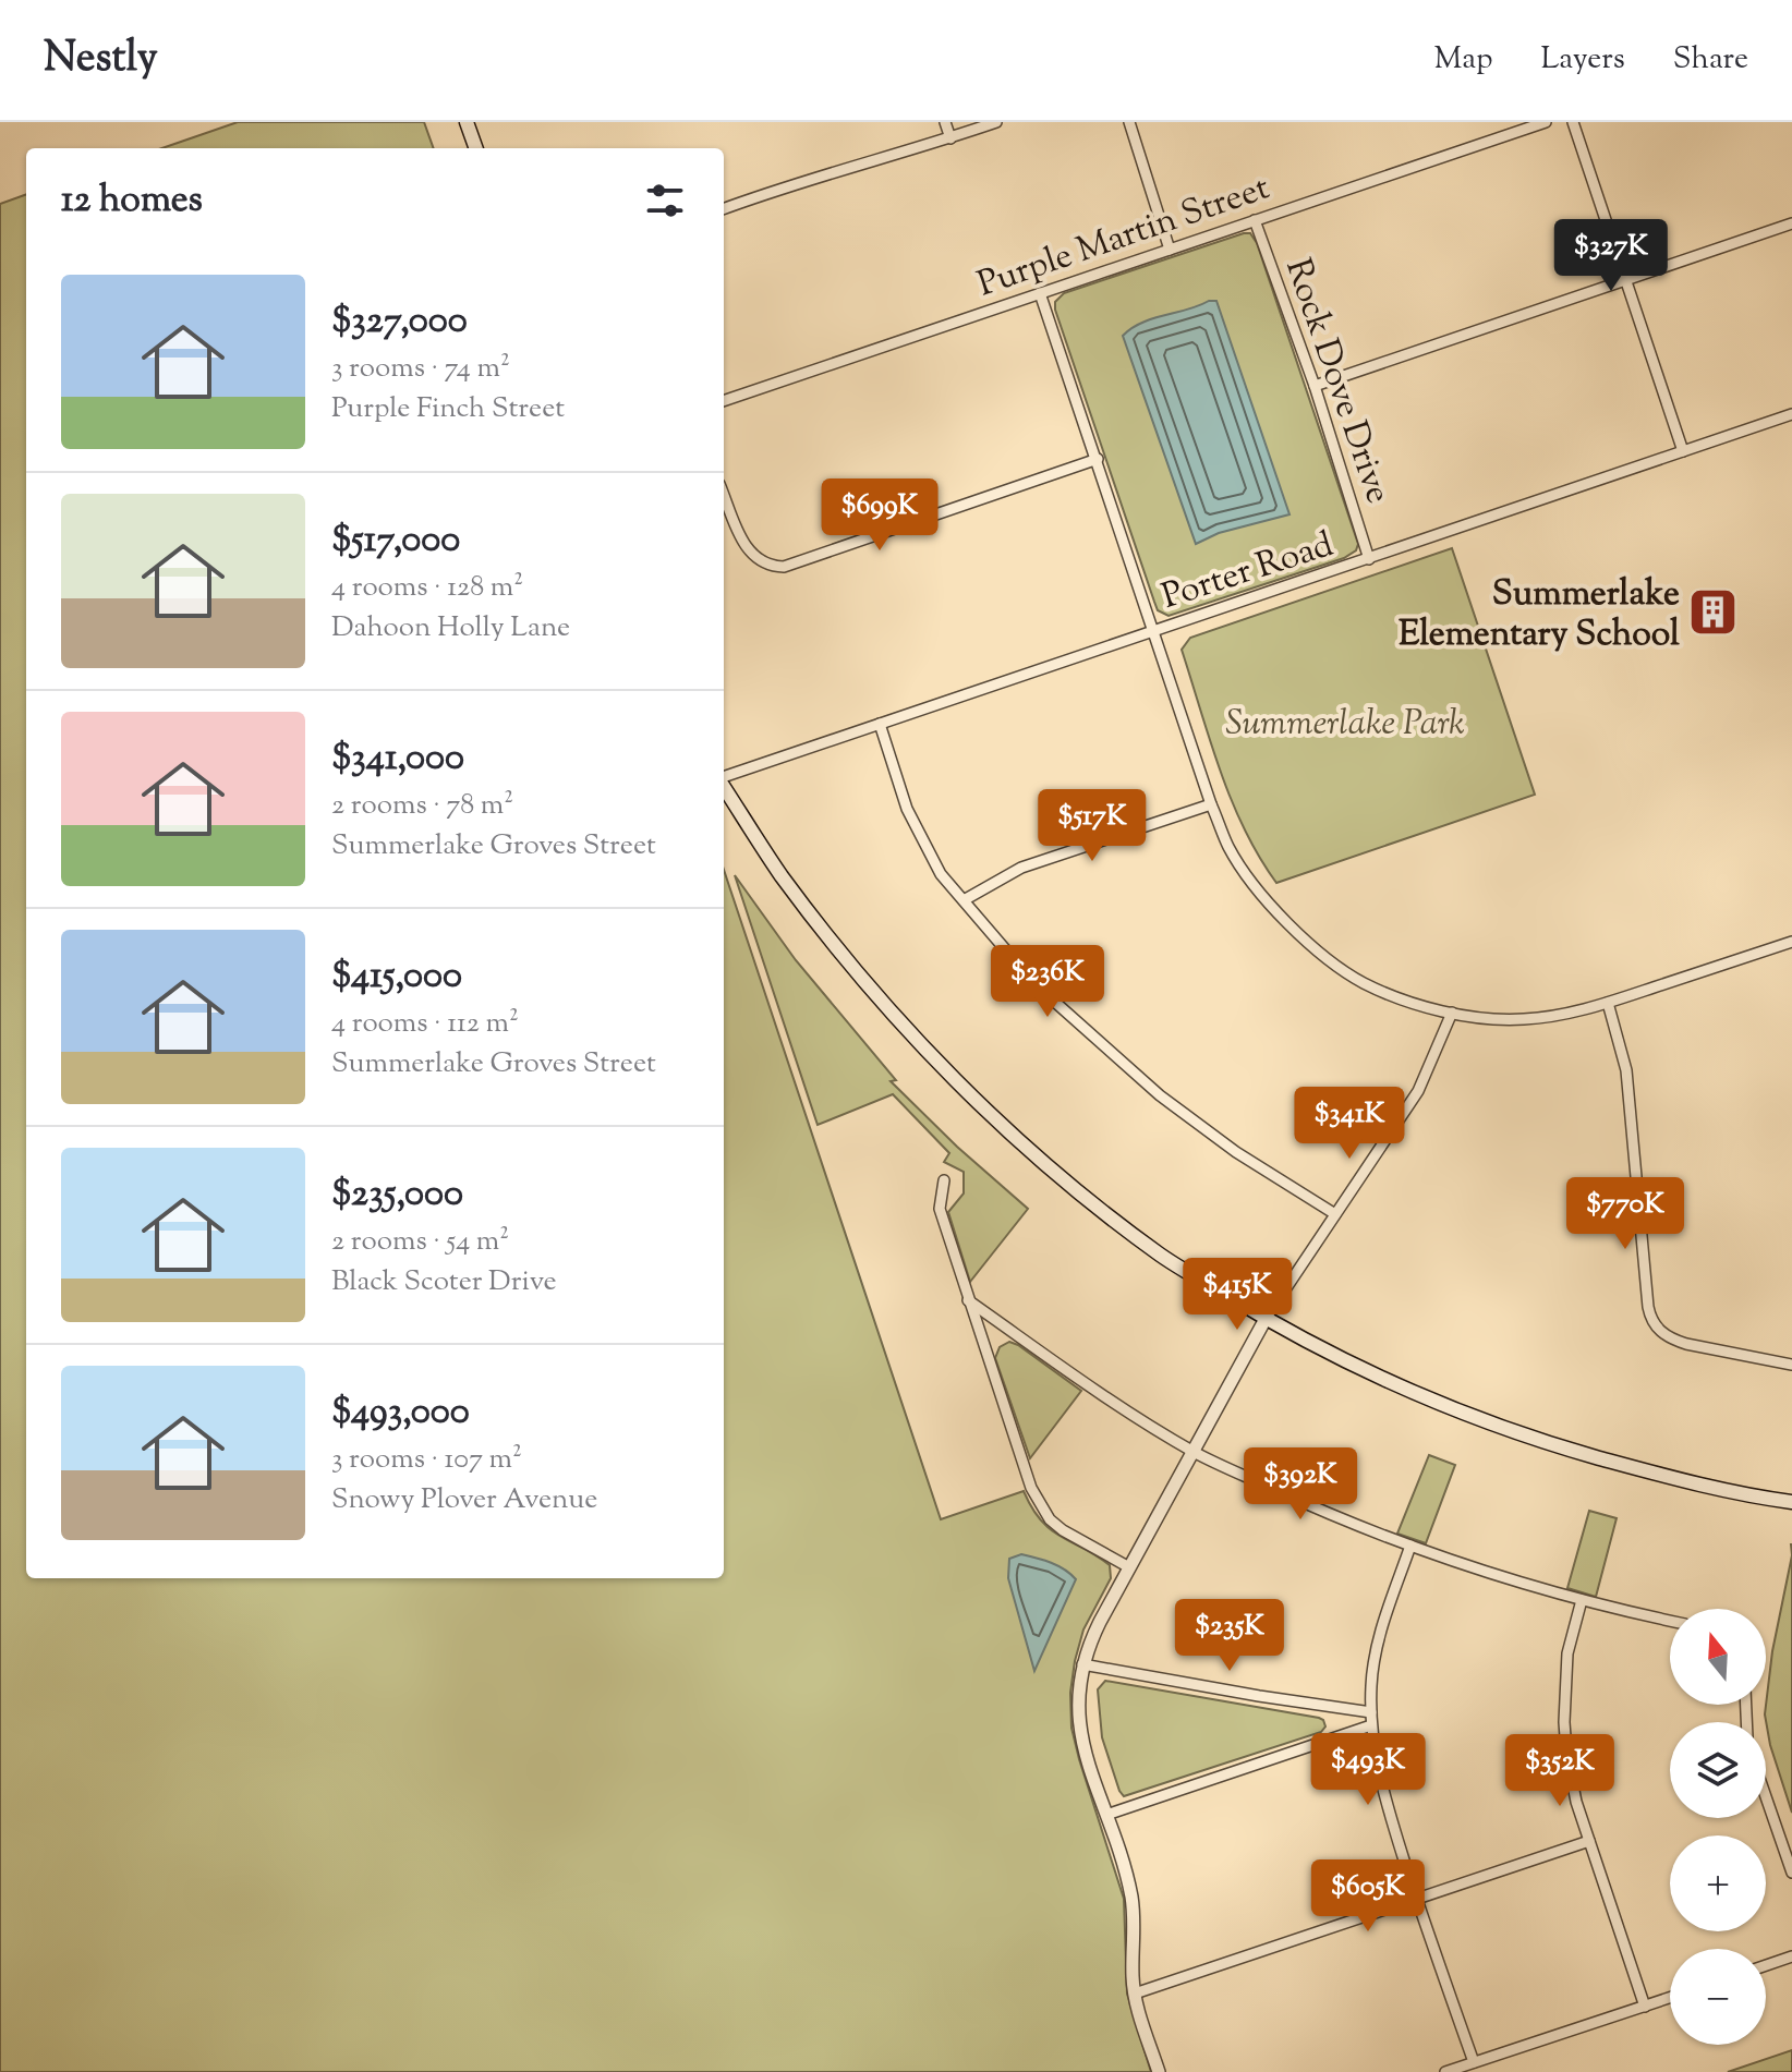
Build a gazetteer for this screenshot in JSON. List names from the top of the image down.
{
  "streets": {
    "street": ["Purple Martin Street", "Rock Dove Drive", "Porter Road"]
  },
  "crossings": [
    ["Purple Martin Street", "Rock Dove Drive"],
    ["Rock Dove Drive", "Porter Road"]
  ],
  "parks": ["Summerlake Park"],
  "places": {
    "building": ["Summerlake Elementary School"]
  },
  "north": "top",
  "page": {
    "header": "Nestly",
    "nav": ["Map", "Layers", "Share"],
    "heading": "12 homes",
    "price": [
      "$327K",
      "$699K",
      "$517K",
      "$236K",
      "$341K",
      "$770K",
      "$415K",
      "$392K",
      "$235K",
      "$493K",
      "$352K",
      "$605K"
    ],
    "list": [
      {
        "name": "$327,000",
        "note": "3 rooms · 74 m² · Purple Finch Street"
      },
      {
        "name": "$517,000",
        "note": "4 rooms · 128 m² · Dahoon Holly Lane"
      },
      {
        "name": "$341,000",
        "note": "2 rooms · 78 m² · Summerlake Groves Street"
      },
      {
        "name": "$415,000",
        "note": "4 rooms · 112 m² · Summerlake Groves Street"
      },
      {
        "name": "$235,000",
        "note": "2 rooms · 54 m² · Black Scoter Drive"
      },
      {
        "name": "$493,000",
        "note": "3 rooms · 107 m² · Snowy Plover Avenue"
      }
    ],
    "map_buttons": ["+", "−"]
  }
}
